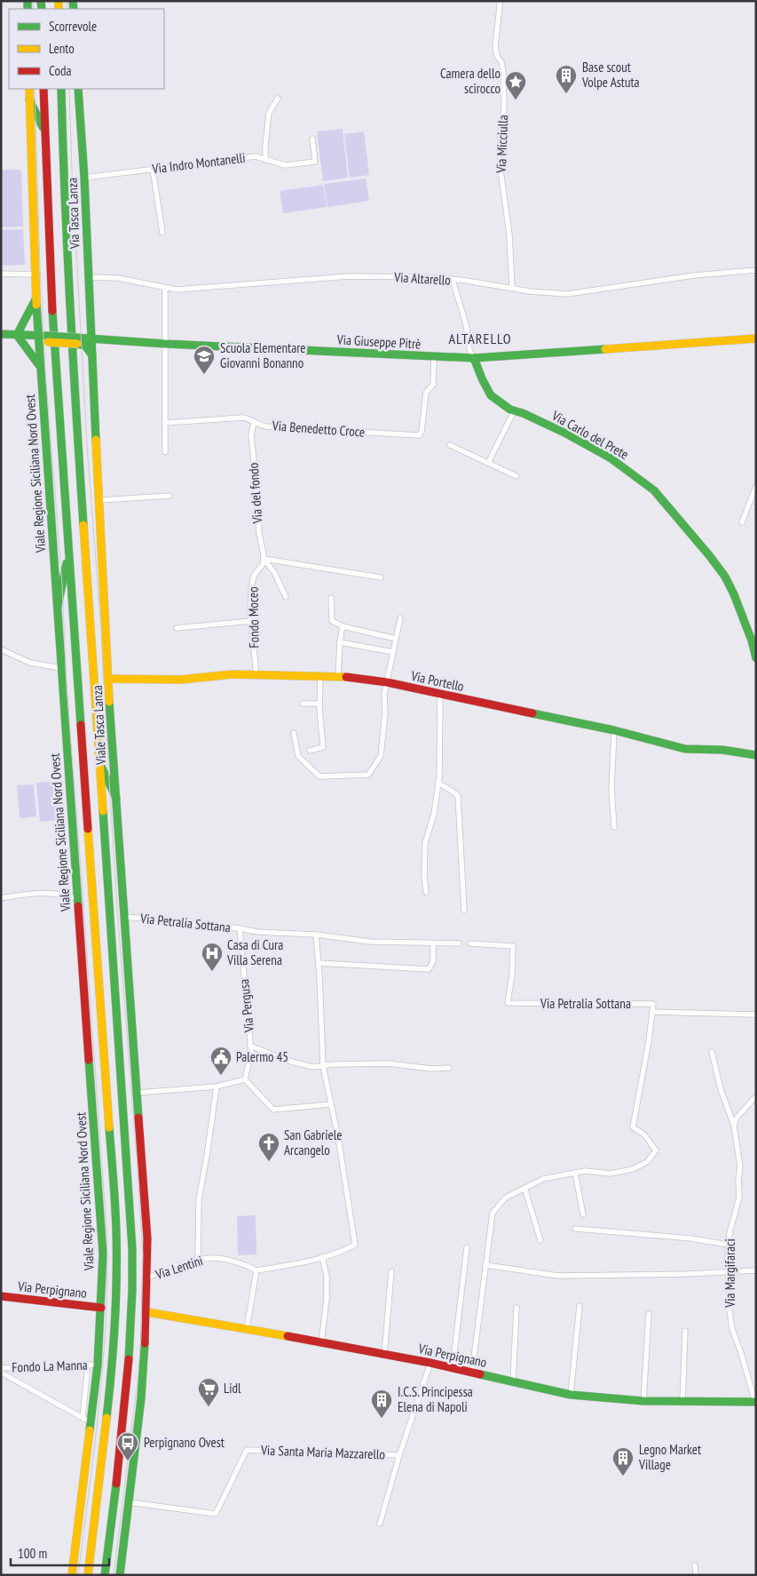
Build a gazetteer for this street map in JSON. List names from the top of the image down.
{
  "streets": {
    "street": [
      "Via Micciulla",
      "Via Indro Montanelli",
      "Via Tasca Lanza",
      "Via Altarello",
      "Via Giuseppe Pitrè",
      "Via Benedetto Croce",
      "Via Carlo del Prete",
      "Viale Regione Siciliana Nord Ovest",
      "Via del fondo",
      "Fondo Moceo",
      "Via Portello",
      "Viale Tasca Lanza",
      "Via Petralia Sottana",
      "Via Pergusa",
      "Via Lentini",
      "Via Margifaraci",
      "Via Perpignano",
      "Fondo La Manna",
      "Via Santa Maria Mazzarello"
    ]
  },
  "crossings": [
    ["Via Micciulla", "Via Altarello"],
    ["Via Indro Montanelli", "Via Tasca Lanza"],
    ["Via Tasca Lanza", "Via Altarello"],
    ["Via Tasca Lanza", "Via Giuseppe Pitrè"],
    ["Via Altarello", "Via Carlo del Prete"],
    ["Via Giuseppe Pitrè", "Via Benedetto Croce"],
    ["Via Giuseppe Pitrè", "Via Carlo del Prete"],
    ["Via Giuseppe Pitrè", "Viale Regione Siciliana Nord Ovest"],
    ["Via Benedetto Croce", "Via del fondo"],
    ["Viale Regione Siciliana Nord Ovest", "Via Perpignano"],
    ["Viale Regione Siciliana Nord Ovest", "Fondo La Manna"],
    ["Via del fondo", "Fondo Moceo"],
    ["Fondo Moceo", "Via Portello"],
    ["Via Portello", "Viale Tasca Lanza"],
    ["Viale Tasca Lanza", "Via Petralia Sottana"],
    ["Via Petralia Sottana", "Via Pergusa"],
    ["Via Margifaraci", "Via Perpignano"]
  ],
  "districts": ["ALTARELLO"],
  "places": {
    "building": ["Base scout Volpe Astuta", "I.C.S. Principessa Elena di Napoli", "Legno Market Village"],
    "place": ["Camera dello scirocco"],
    "school or university": ["Scuola Elementare Giovanni Bonanno"],
    "hospital": ["Casa di Cura Villa Serena"],
    "public building": ["Palermo 45"],
    "church": ["San Gabriele Arcangelo"],
    "supermarket": ["Lidl"],
    "bus stop": ["Perpignano Ovest"]
  },
  "legend": ["Scorrevole", "Lento", "Coda"],
  "scale_bar": "100 m"
}
